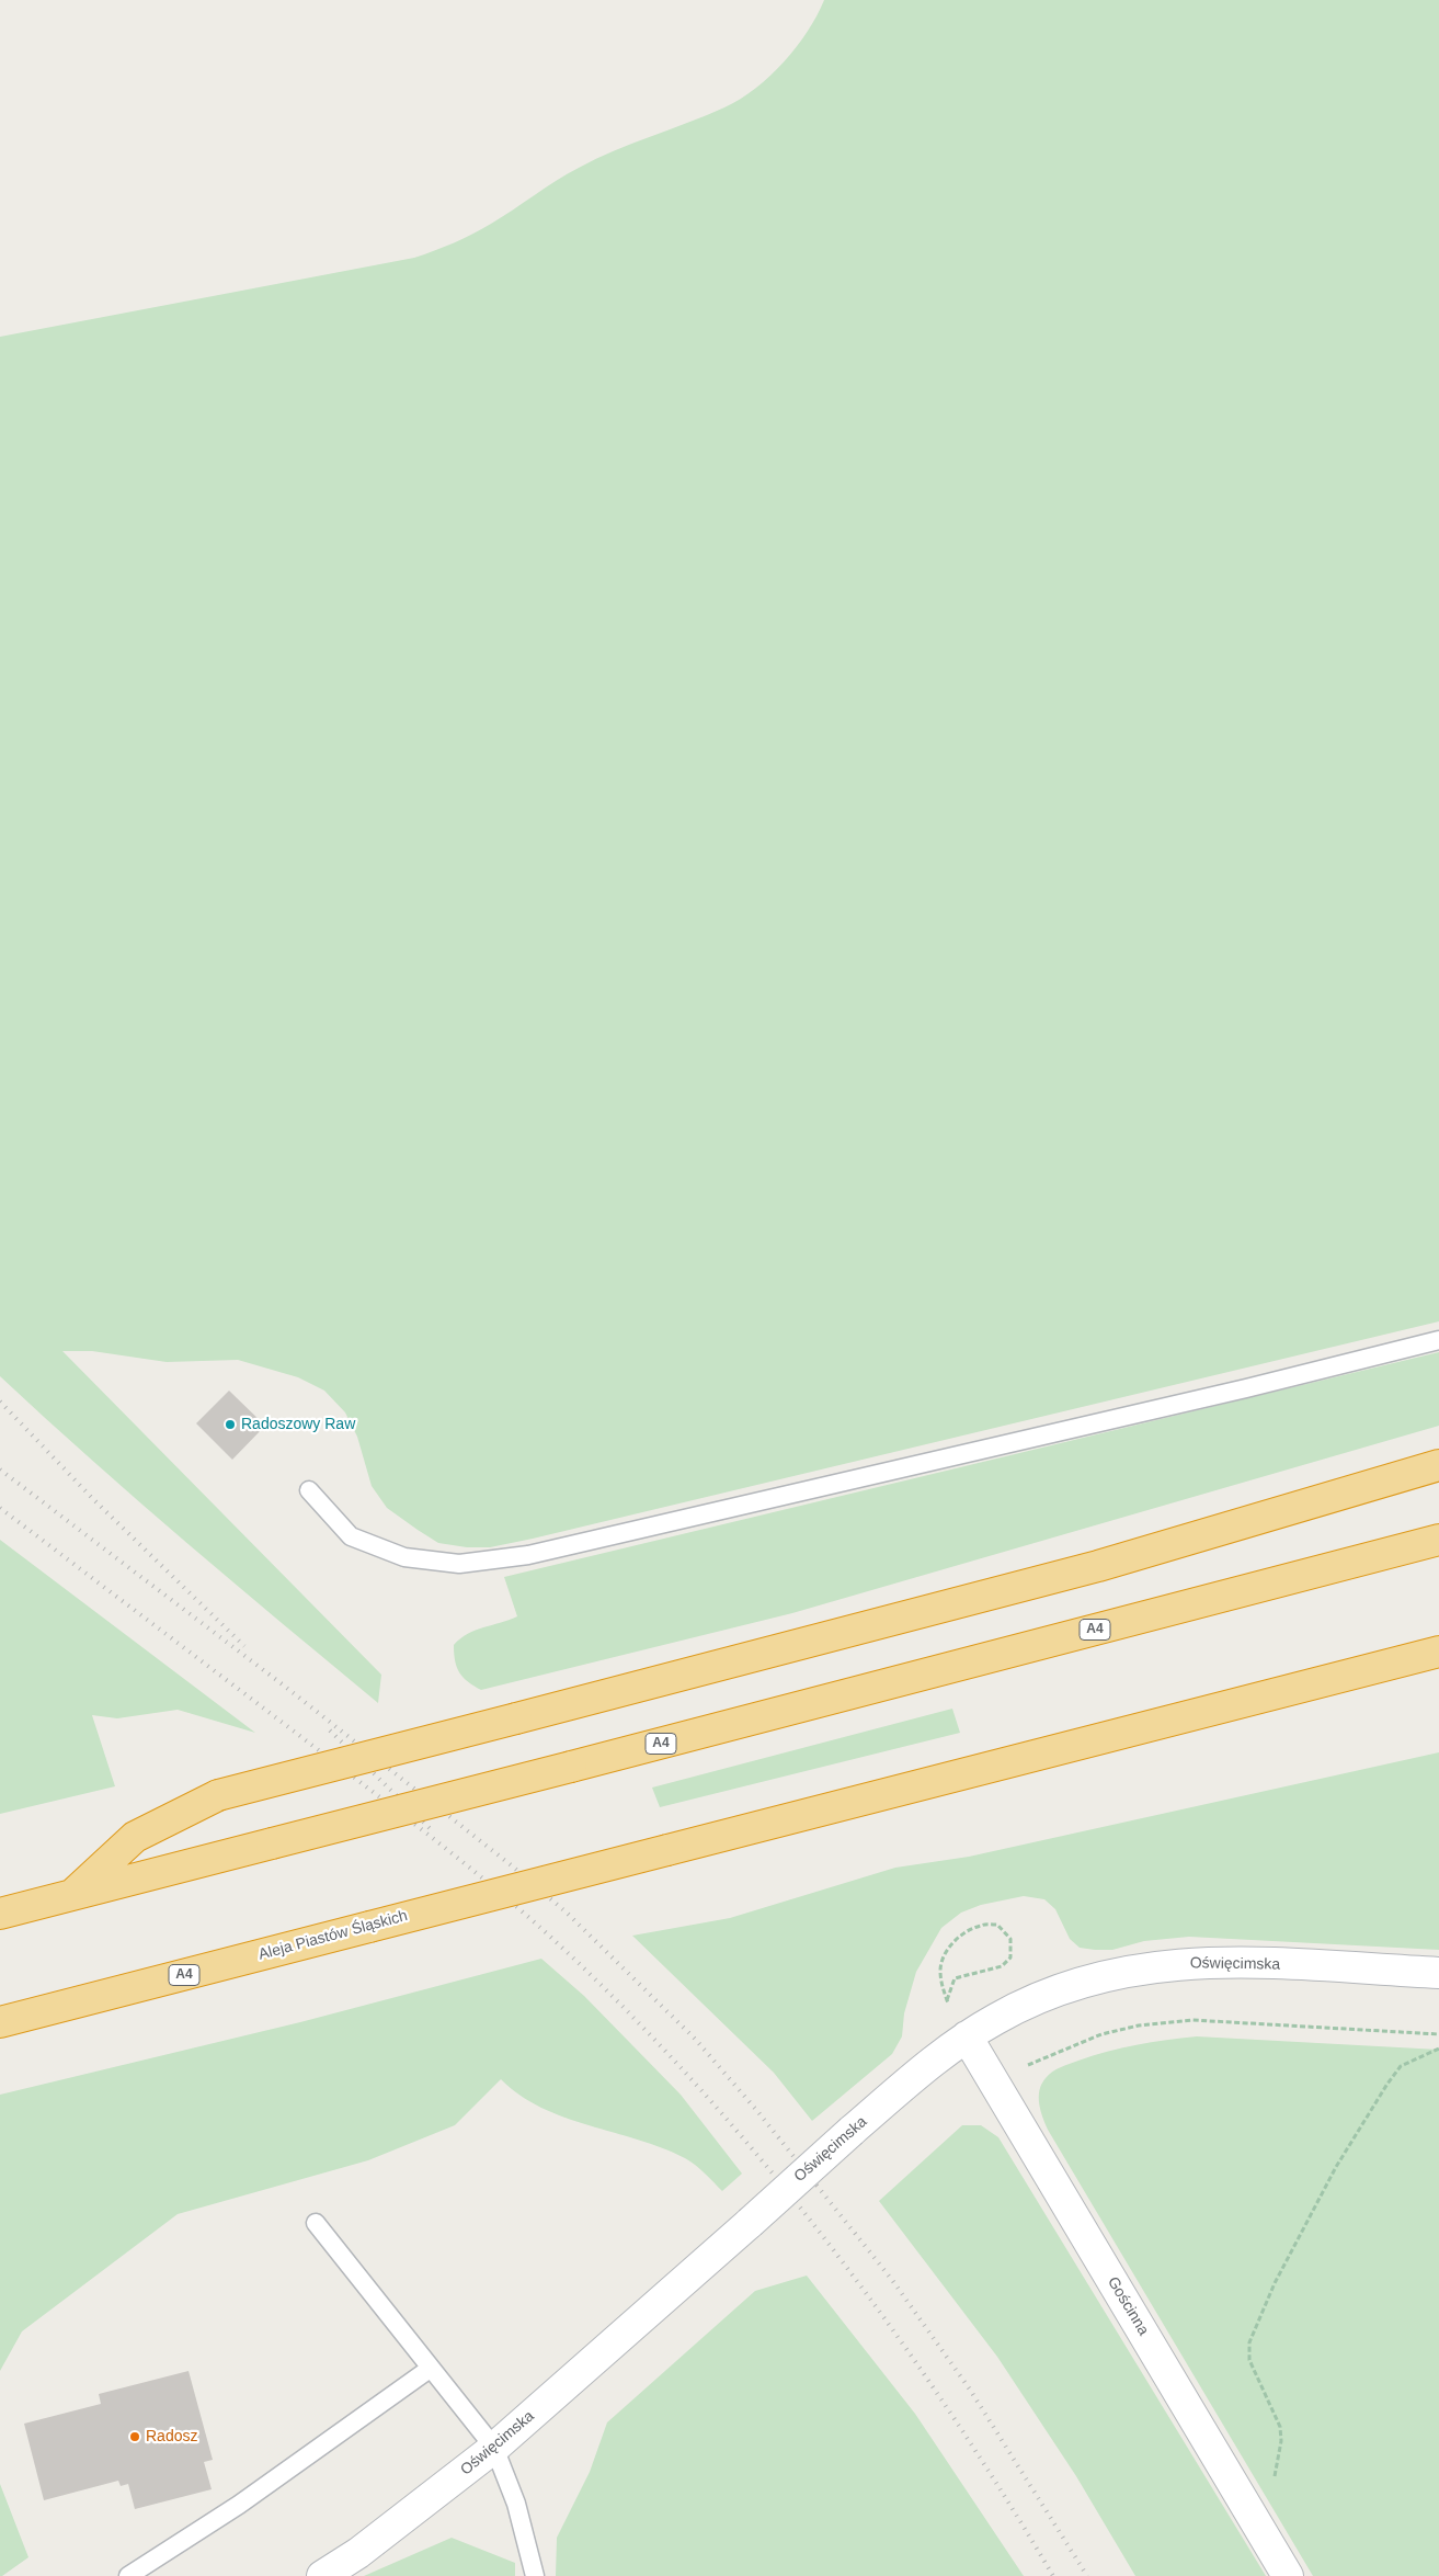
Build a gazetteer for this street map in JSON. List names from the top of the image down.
{
  "streets": {
    "highway": ["A4", "Aleja Piastów Śląskich"],
    "street": ["Oświęcimska", "Gościnna"]
  },
  "crossings": [
    ["Oświęcimska", "Gościnna"]
  ],
  "places": ["Radoszowy Raw", "Radosz"]
}
